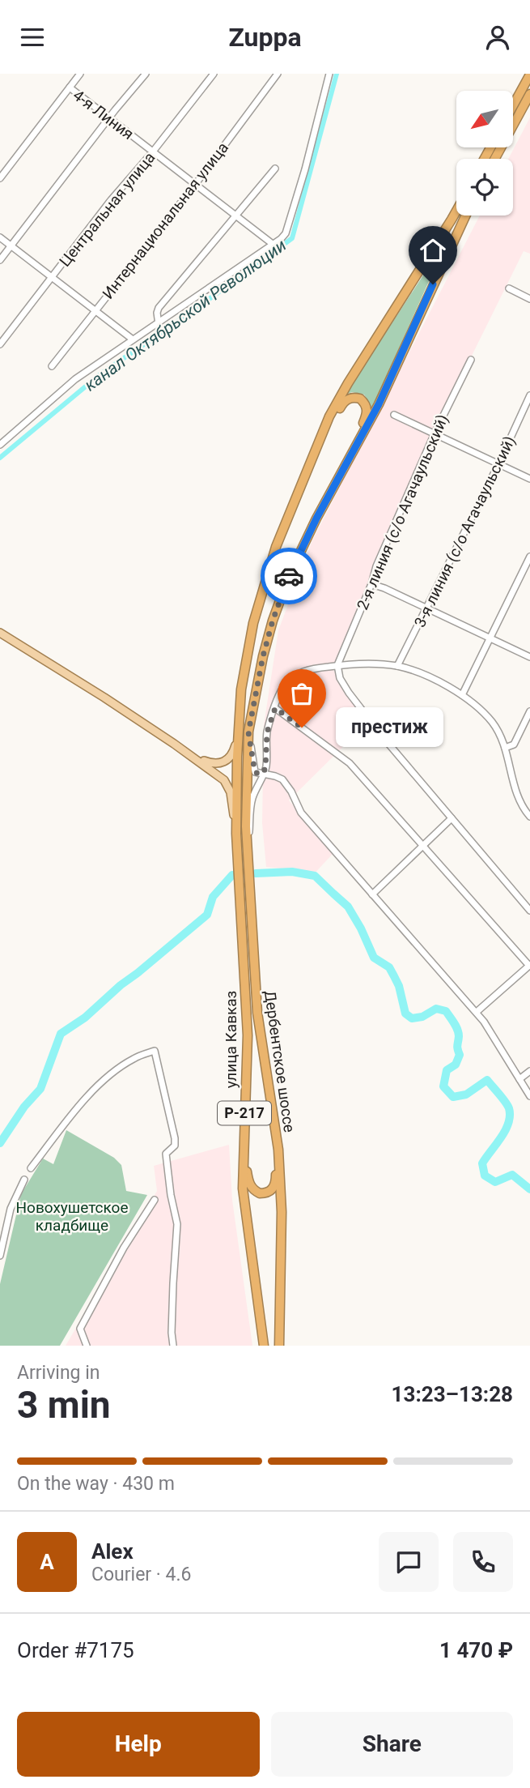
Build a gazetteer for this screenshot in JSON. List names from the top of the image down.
{
  "streets": {
    "highway": ["улица Кавказ", "Дербентское шоссе", "Р-217"],
    "street": [
      "4-я Линия",
      "Центральная улица",
      "Интернациональная улица",
      "2-я линия (с/о Агачаульский)",
      "3-я линия (с/о Агачаульский)"
    ]
  },
  "crossings": [
    ["4-я Линия", "Центральная улица"],
    ["4-я Линия", "Интернациональная улица"]
  ],
  "water": ["канал Октябрьской Революции"],
  "parks": ["Новохушетское кладбище"],
  "places": ["престиж"],
  "north": "bottom left",
  "page": {
    "header": "Zuppa",
    "bubble": "престиж",
    "heading": ["3 min", "Arriving in", "13:23–13:28"],
    "panel": [
      "Alex",
      "Courier · 4.6",
      "Order #7175",
      "1 470 ₽"
    ],
    "bar": "On the way · 430 m",
    "round": "A",
    "buttons": ["Help", "Share"]
  }
}
